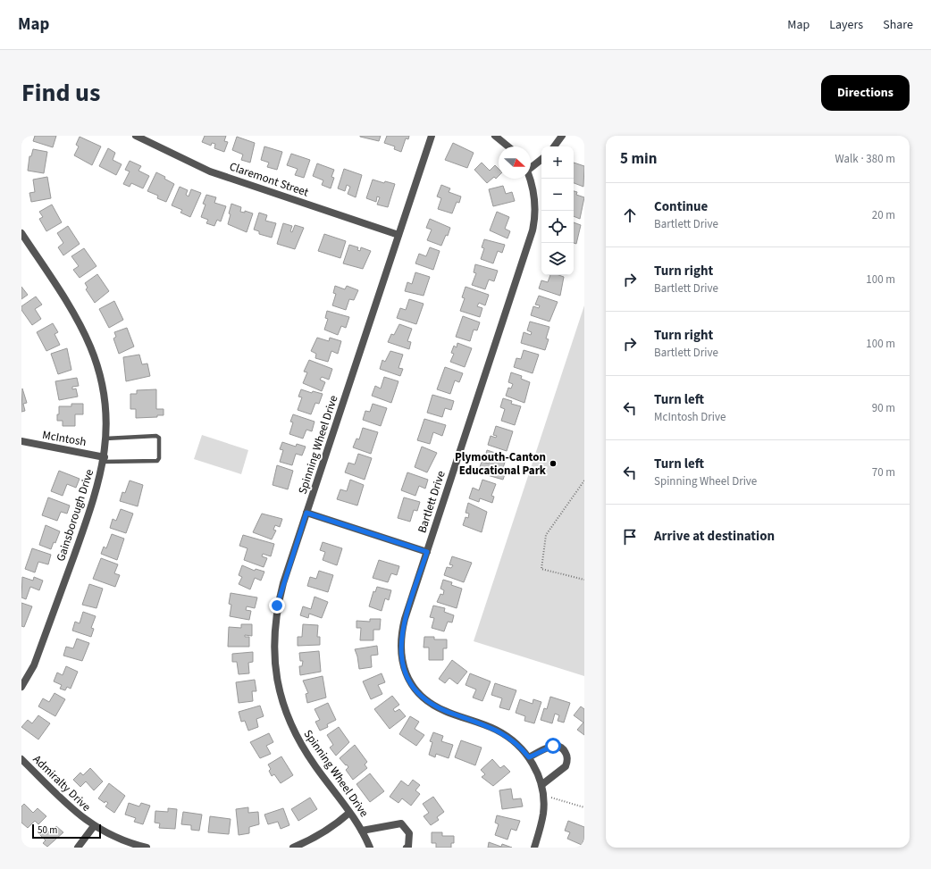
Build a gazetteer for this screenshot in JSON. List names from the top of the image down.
{
  "streets": {
    "street": [
      "Claremont Street",
      "McIntosh",
      "Spinning Wheel Drive",
      "Bartlett Drive",
      "Gainsborough Drive",
      "Admiralty Drive"
    ]
  },
  "crossings": [
    ["Claremont Street", "Spinning Wheel Drive"],
    ["McIntosh", "Gainsborough Drive"]
  ],
  "places": ["Plymouth-Canton Educational Park"],
  "scale_bar": "50 m",
  "north": "right",
  "page": {
    "header": "Map",
    "nav": ["Map", "Layers", "Share"],
    "title": "Find us",
    "buttons": "Directions",
    "heading": ["5 min", "Walk · 380 m"],
    "map_buttons": ["+", "−"],
    "list": [
      ["Continue", "Bartlett Drive", "20 m"],
      ["Turn right", "Bartlett Drive", "100 m"],
      ["Turn right", "Bartlett Drive", "100 m"],
      ["Turn left", "McIntosh Drive", "90 m"],
      ["Turn left", "Spinning Wheel Drive", "70 m"],
      "Arrive at destination"
    ],
    "scale": "50 m"
  }
}
